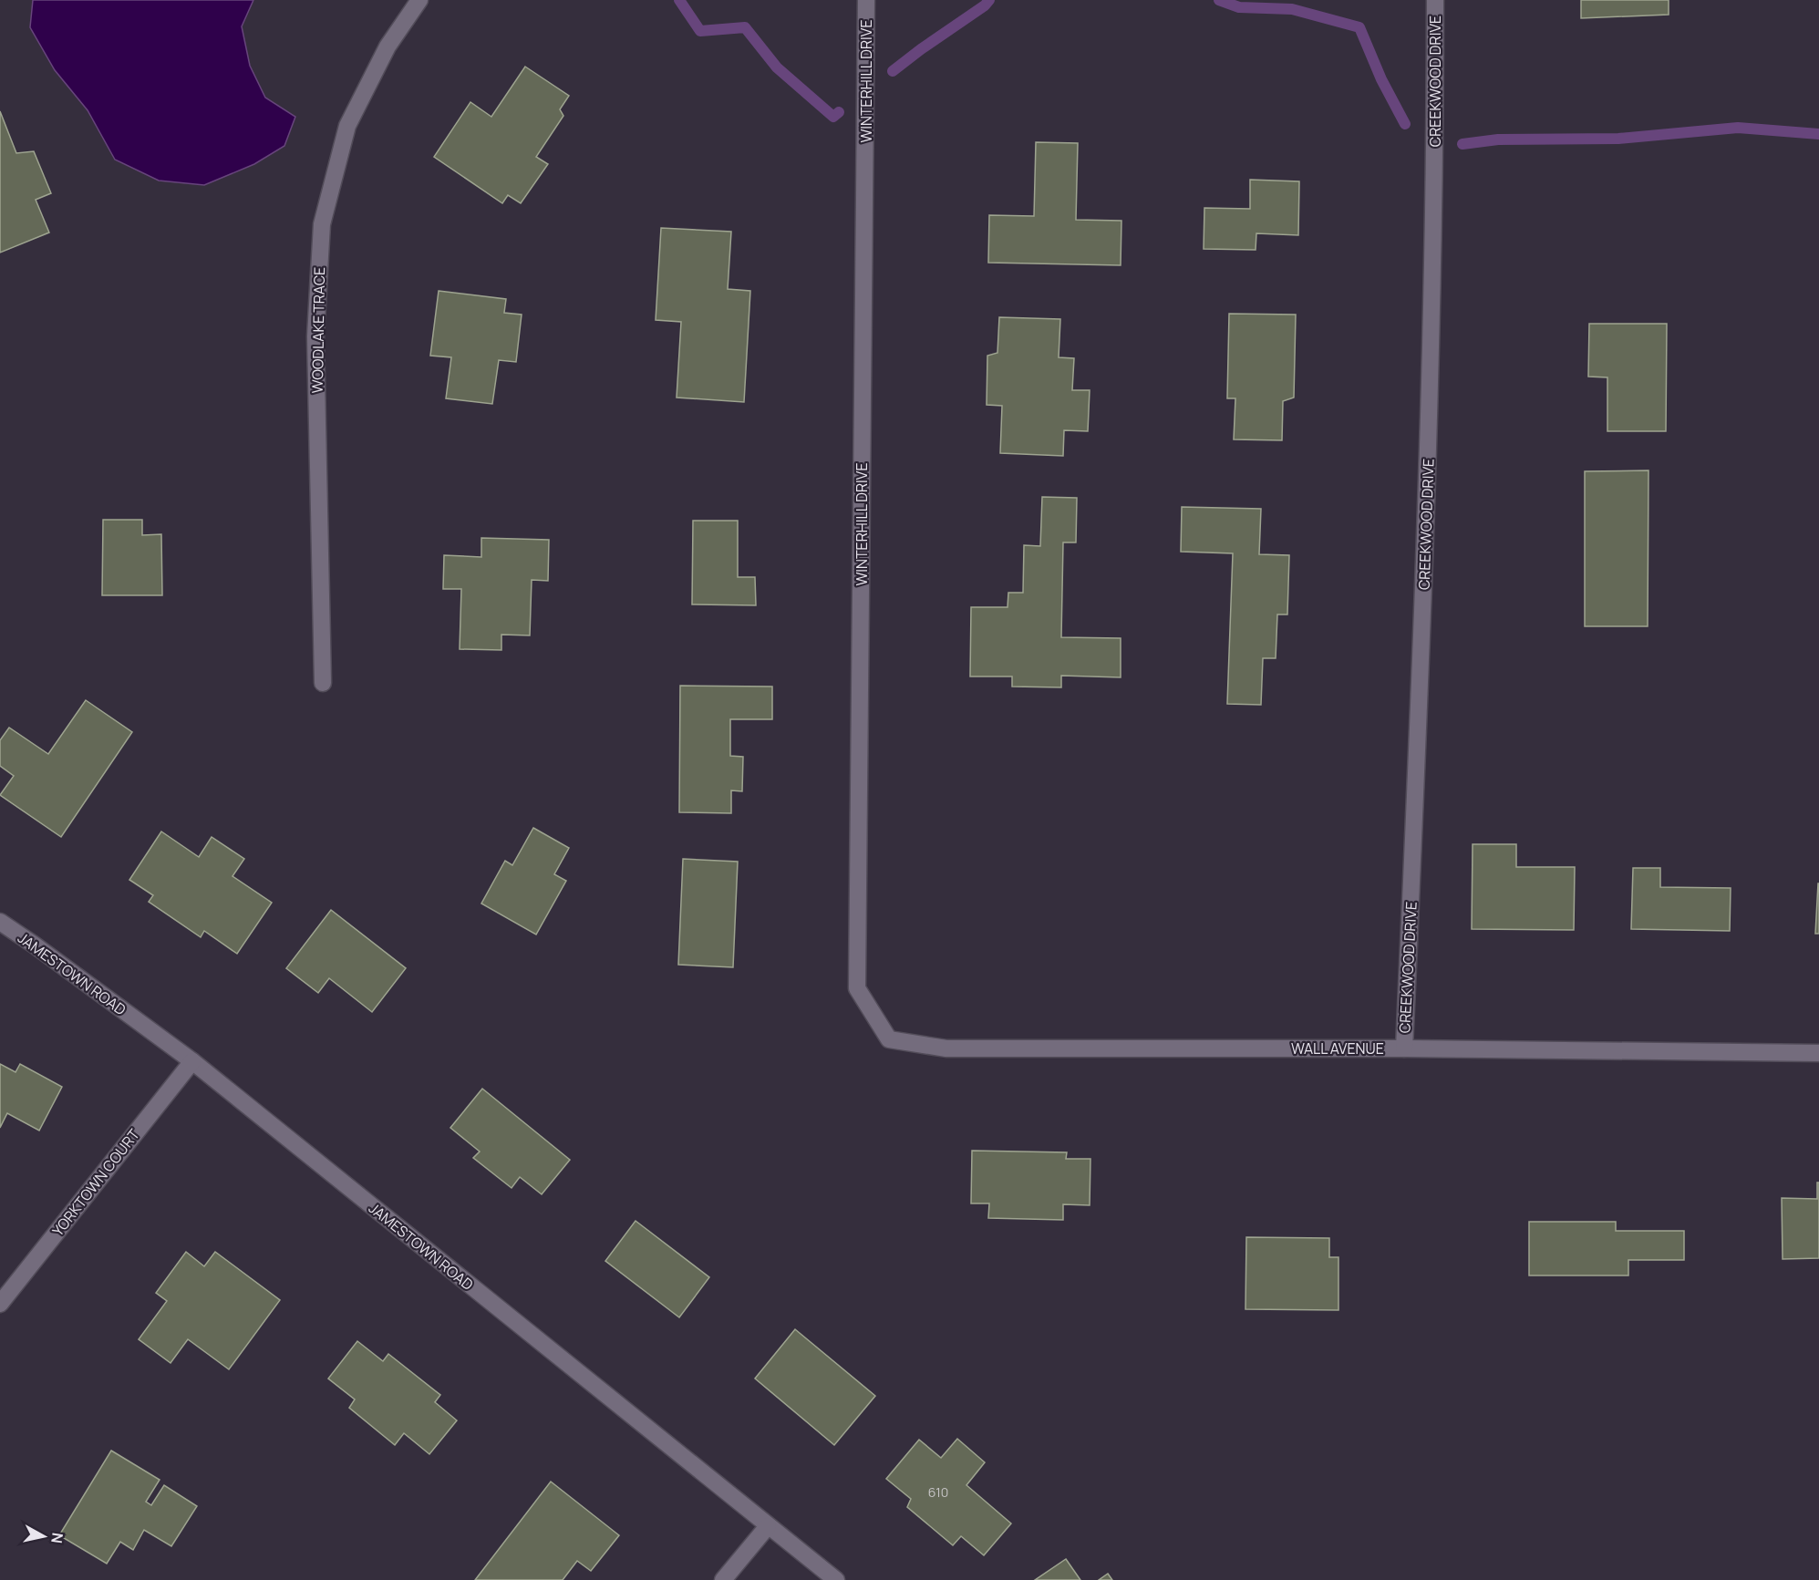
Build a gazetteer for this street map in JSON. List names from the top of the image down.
{
  "streets": {
    "street": [
      "WINTERHILL DRIVE",
      "CREEKWOOD DRIVE",
      "WOODLAKE TRACE",
      "JAMESTOWN ROAD",
      "WALL AVENUE",
      "YORKTOWN COURT"
    ]
  },
  "crossings": [
    ["WINTERHILL DRIVE", "WALL AVENUE"],
    ["CREEKWOOD DRIVE", "WALL AVENUE"],
    ["JAMESTOWN ROAD", "YORKTOWN COURT"]
  ],
  "house_numbers": ["610"],
  "north": "right"
}
